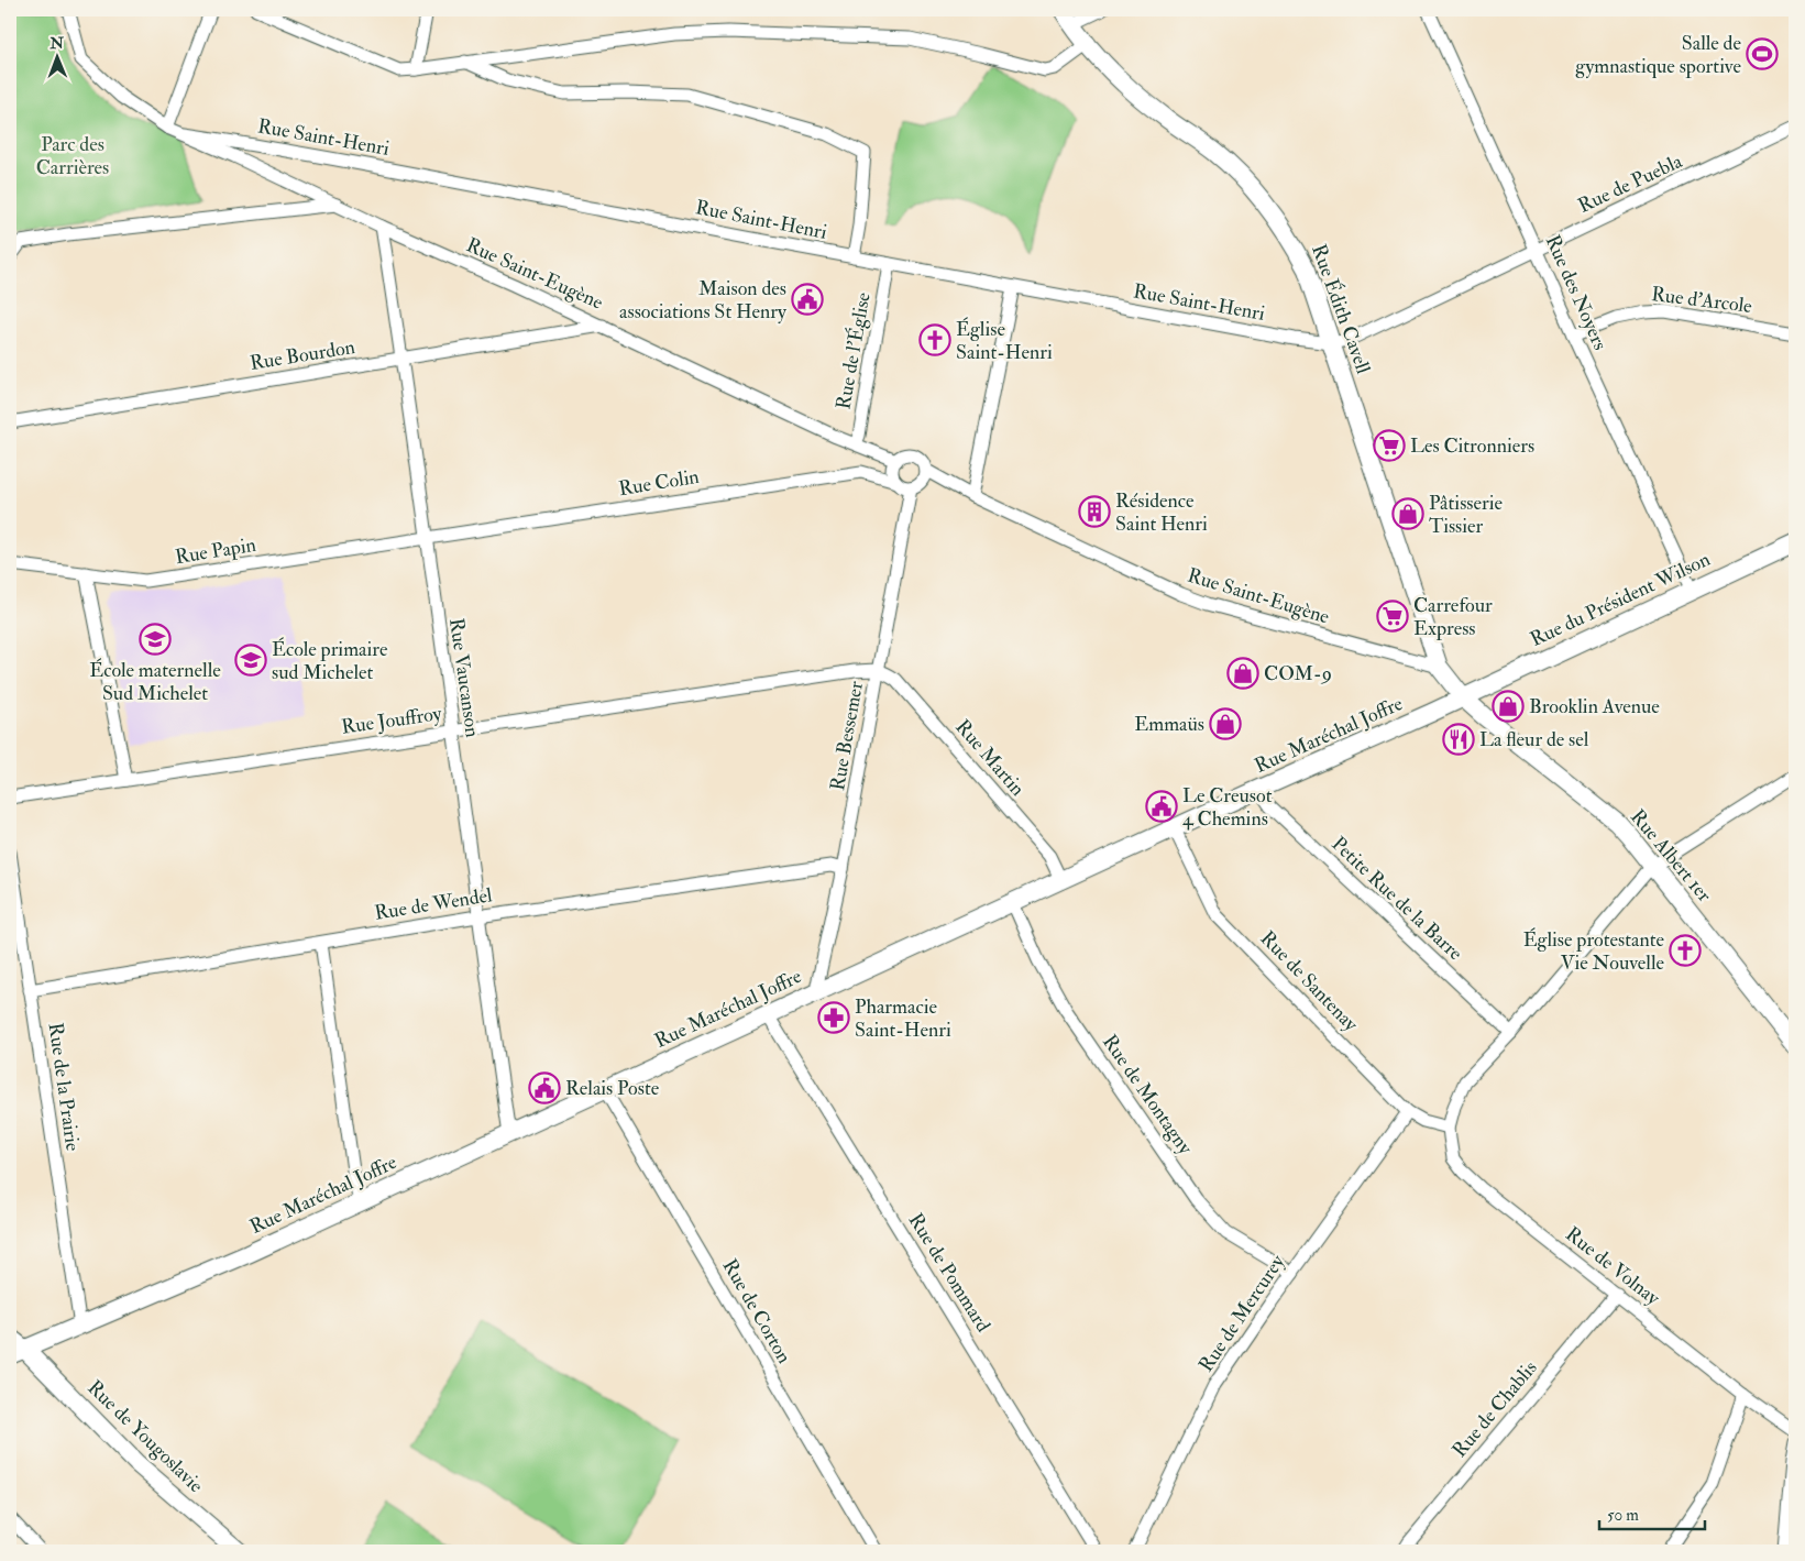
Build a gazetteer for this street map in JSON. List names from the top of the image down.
{
  "streets": {
    "main road": [
      "Rue Édith Cavell",
      "Rue du Président Wilson",
      "Rue Maréchal Joffre",
      "Rue Albert 1er",
      "Rue de Yougoslavie"
    ],
    "street": [
      "Rue Saint-Henri",
      "Rue de Puebla",
      "Rue Saint-Eugène",
      "Rue des Noyers",
      "Rue d'Arcole",
      "Rue de l'Église",
      "Rue Bourdon",
      "Rue Colin",
      "Rue Papin",
      "Rue Vaucanson",
      "Rue Jouffroy",
      "Rue Bessemer",
      "Rue Martin",
      "Petite Rue de la Barre",
      "Rue de Wendel",
      "Rue de Santenay",
      "Rue de la Prairie",
      "Rue de Montagny",
      "Rue de Volnay",
      "Rue de Pommard",
      "Rue de Corton",
      "Rue de Mercurey",
      "Rue de Chablis"
    ]
  },
  "crossings": [
    ["Rue Saint-Henri", "Rue de Puebla"],
    ["Rue Saint-Henri", "Rue Saint-Eugène"],
    ["Rue Saint-Henri", "Rue Édith Cavell"],
    ["Rue Saint-Henri", "Rue de l'Église"],
    ["Rue de Puebla", "Rue des Noyers"],
    ["Rue de Puebla", "Rue Édith Cavell"],
    ["Rue Saint-Eugène", "Rue Édith Cavell"],
    ["Rue Saint-Eugène", "Rue de l'Église"],
    ["Rue Saint-Eugène", "Rue Bourdon"],
    ["Rue Saint-Eugène", "Rue Colin"],
    ["Rue Saint-Eugène", "Rue Vaucanson"],
    ["Rue Saint-Eugène", "Rue Bessemer"],
    ["Rue des Noyers", "Rue d'Arcole"],
    ["Rue des Noyers", "Rue du Président Wilson"],
    ["Rue Édith Cavell", "Rue du Président Wilson"],
    ["Rue Édith Cavell", "Rue Maréchal Joffre"],
    ["Rue Édith Cavell", "Rue Albert 1er"],
    ["Rue Bourdon", "Rue Vaucanson"],
    ["Rue Colin", "Rue Papin"],
    ["Rue Colin", "Rue Vaucanson"],
    ["Rue Colin", "Rue Bessemer"],
    ["Rue Papin", "Rue Vaucanson"],
    ["Rue du Président Wilson", "Rue Maréchal Joffre"],
    ["Rue du Président Wilson", "Rue Albert 1er"],
    ["Rue Vaucanson", "Rue Jouffroy"],
    ["Rue Vaucanson", "Rue Maréchal Joffre"],
    ["Rue Vaucanson", "Rue de Wendel"],
    ["Rue Jouffroy", "Rue Bessemer"],
    ["Rue Jouffroy", "Rue Martin"],
    ["Rue Maréchal Joffre", "Rue Bessemer"],
    ["Rue Maréchal Joffre", "Rue Martin"],
    ["Rue Maréchal Joffre", "Rue Albert 1er"],
    ["Rue Maréchal Joffre", "Petite Rue de la Barre"],
    ["Rue Maréchal Joffre", "Rue de Santenay"],
    ["Rue Maréchal Joffre", "Rue de la Prairie"],
    ["Rue Maréchal Joffre", "Rue de Montagny"],
    ["Rue Maréchal Joffre", "Rue de Pommard"],
    ["Rue Maréchal Joffre", "Rue de Corton"],
    ["Rue Maréchal Joffre", "Rue de Yougoslavie"],
    ["Rue Bessemer", "Rue Martin"],
    ["Rue Bessemer", "Rue de Wendel"],
    ["Rue Albert 1er", "Rue de Volnay"],
    ["Petite Rue de la Barre", "Rue de Volnay"],
    ["Rue de Wendel", "Rue de la Prairie"],
    ["Rue de Santenay", "Rue de Volnay"],
    ["Rue de Santenay", "Rue de Mercurey"],
    ["Rue de Montagny", "Rue de Mercurey"],
    ["Rue de Volnay", "Rue de Chablis"]
  ],
  "parks": ["Parc des Carrières"],
  "places": {
    "sports": ["Salle de gymnastique sportive"],
    "public building": ["Maison des associations St Henry", "Le Creusot 4 Chemins", "Relais Poste"],
    "church": ["Église Saint-Henri", "Église protestante Vie Nouvelle"],
    "supermarket": ["Les Citronniers", "Carrefour Express"],
    "building": ["Résidence Saint Henri"],
    "shop": [
      "Pâtisserie Tissier",
      "COM-9",
      "Brooklin Avenue",
      "Emmaüs"
    ],
    "school or university": ["École maternelle Sud Michelet", "École primaire sud Michelet"],
    "restaurant": ["La fleur de sel"],
    "pharmacy": ["Pharmacie Saint-Henri"]
  },
  "scale_bar": "50 m",
  "north": "top"
}
